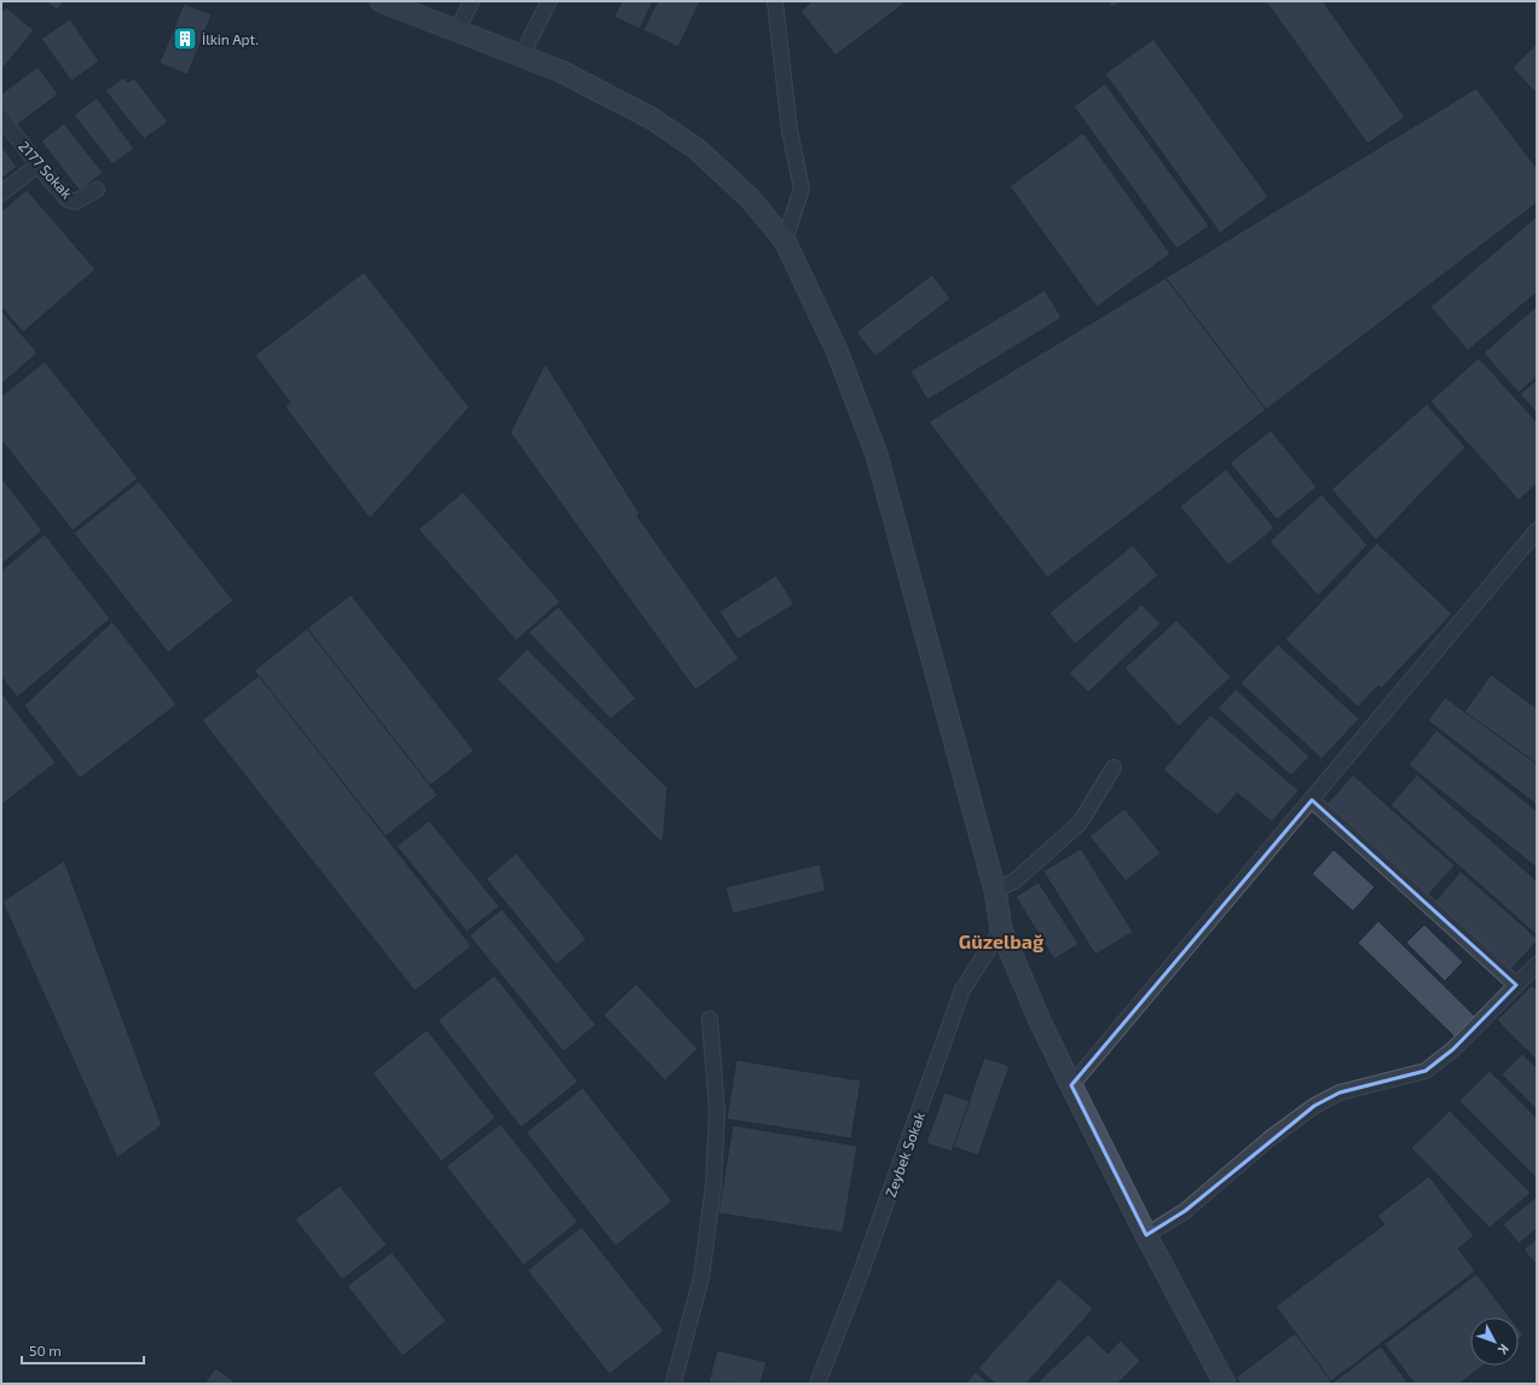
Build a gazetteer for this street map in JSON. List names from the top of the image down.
{
  "streets": {
    "street": ["2177 Sokak", "Zeybek Sokak"]
  },
  "districts": ["Güzelbağ"],
  "places": {
    "building": ["İlkin Apt."]
  },
  "scale_bar": "50 m",
  "north": "bottom right"
}
